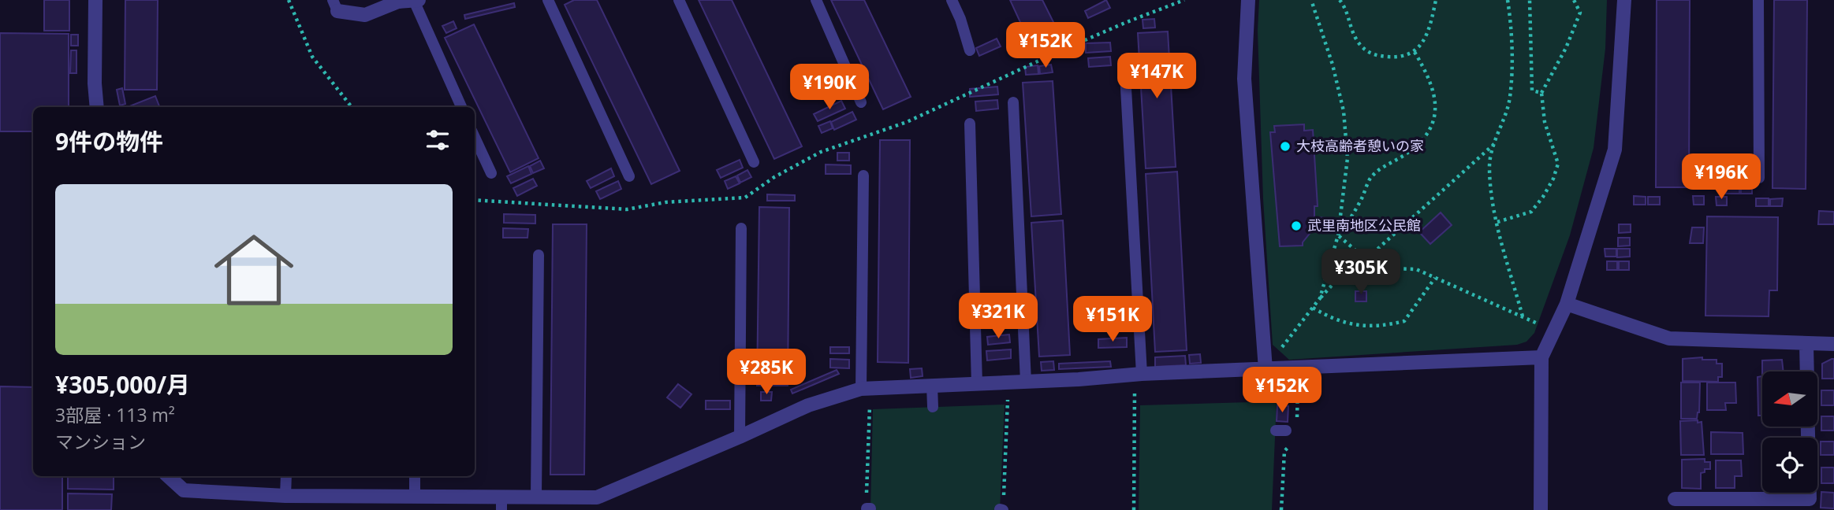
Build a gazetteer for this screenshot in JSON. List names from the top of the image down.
{
  "places": ["大枝高齢者憩いの家", "武里南地区公民館"],
  "north": "left",
  "page": {
    "price": [
      "¥152K",
      "¥147K",
      "¥190K",
      "¥196K",
      "¥305K",
      "¥321K",
      "¥151K",
      "¥285K",
      "¥152K"
    ],
    "heading": "9件の物件",
    "list": [
      {
        "name": "¥305,000/月",
        "note": "3部屋 · 113 m² · マンション"
      }
    ]
  }
}
